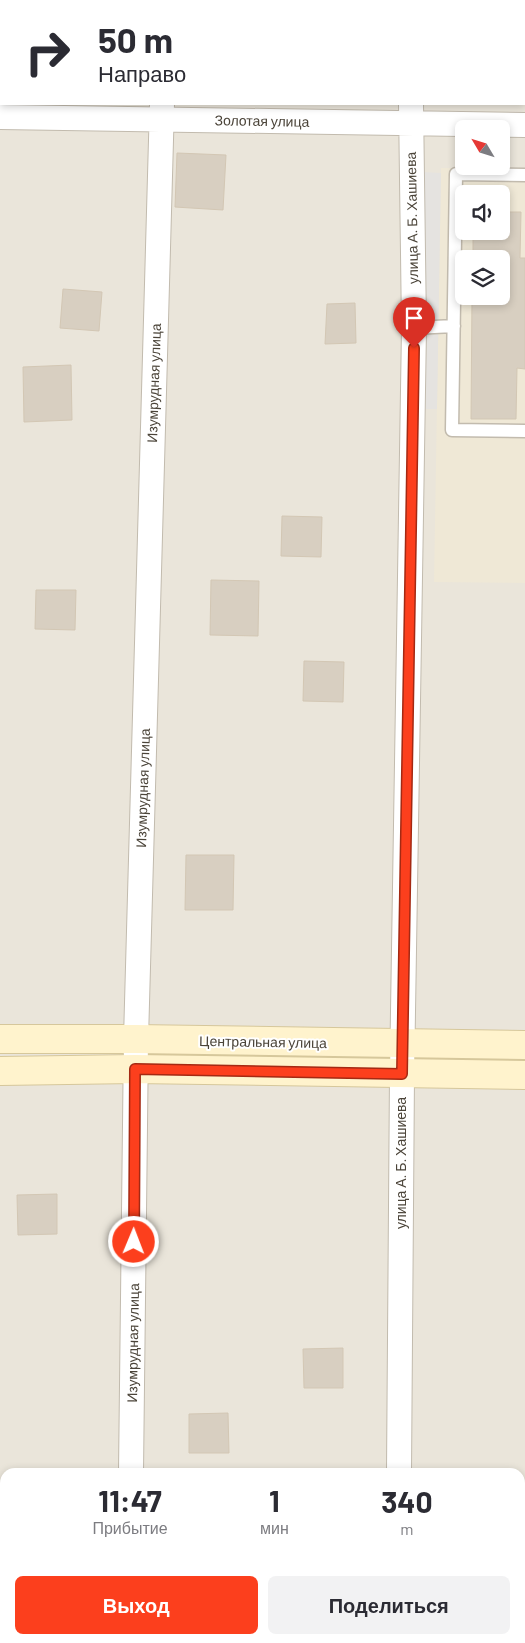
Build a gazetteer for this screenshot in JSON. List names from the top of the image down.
{
  "streets": {
    "street": [
      "Золотая улица",
      "улица А. Б. Хашиева",
      "Изумрудная улица",
      "Центральная улица"
    ]
  },
  "crossings": [
    ["Золотая улица", "улица А. Б. Хашиева"],
    ["Золотая улица", "Изумрудная улица"],
    ["улица А. Б. Хашиева", "Центральная улица"],
    ["Изумрудная улица", "Центральная улица"]
  ],
  "north": "top left",
  "page": {
    "turn": ["50 m", "Направо"],
    "eta": [
      "11:47",
      "Прибытие",
      "1",
      "мин",
      "340",
      "m"
    ],
    "buttons": ["Выход", "Поделиться"]
  }
}
